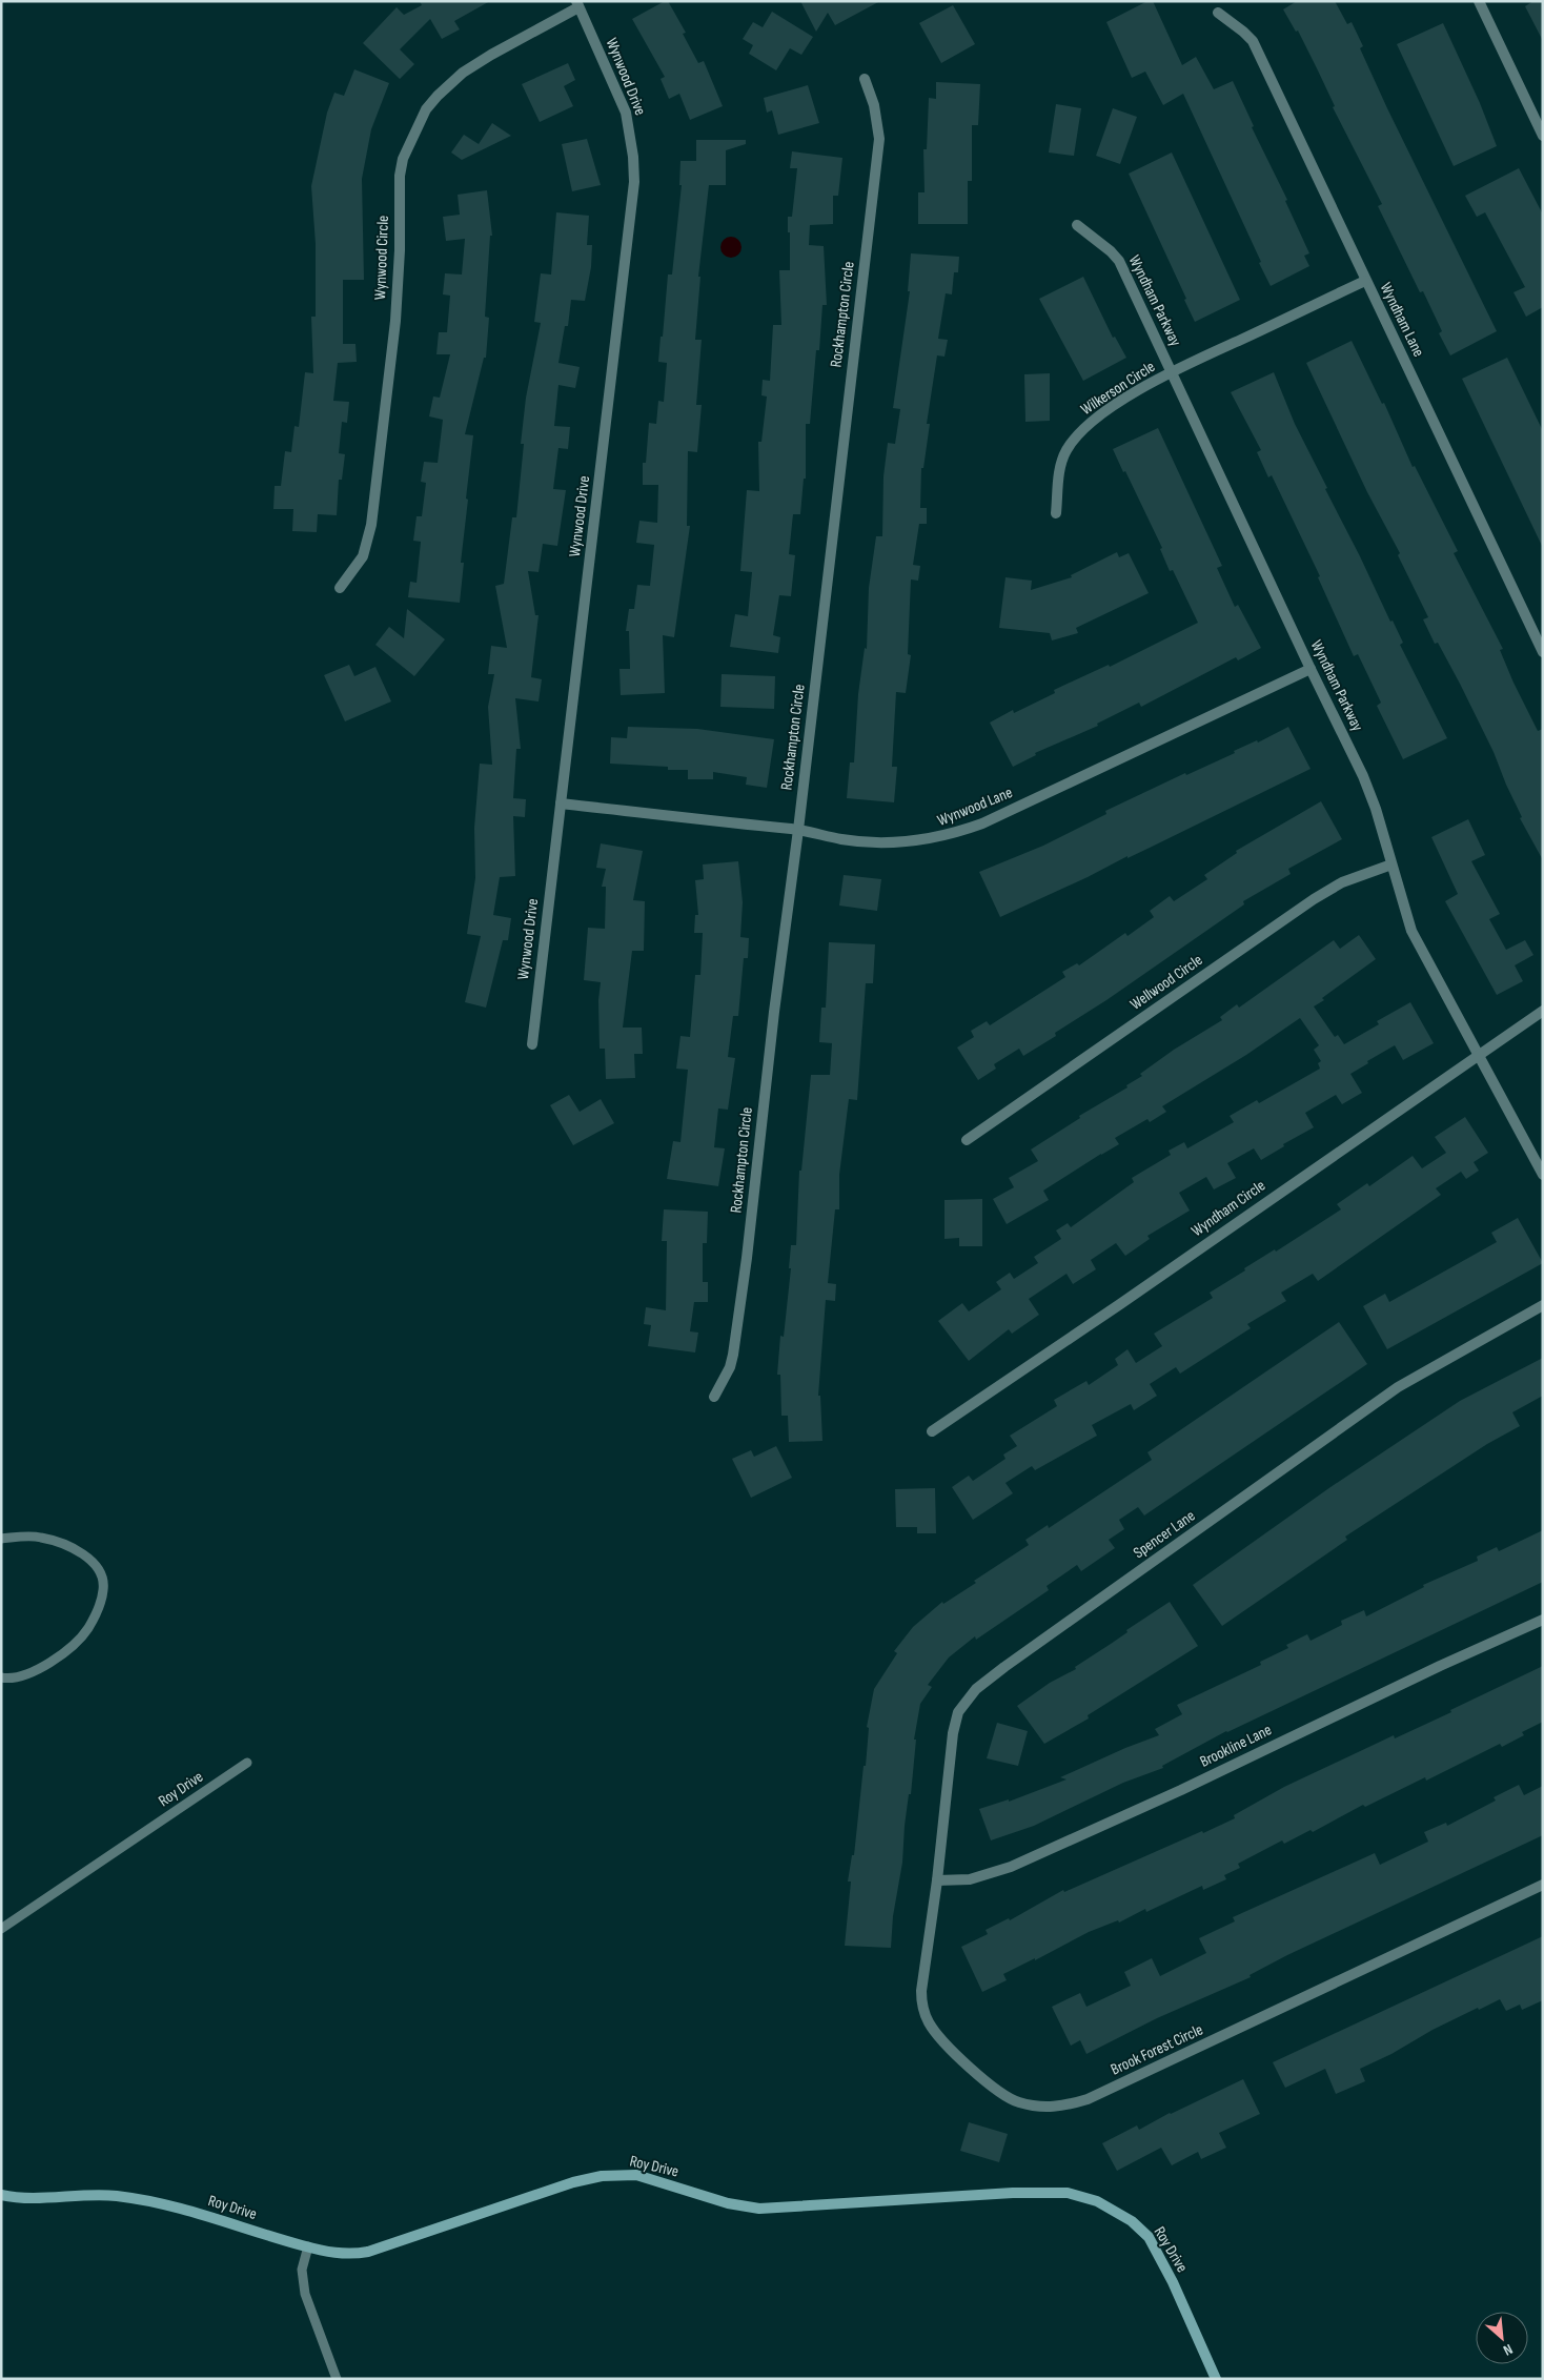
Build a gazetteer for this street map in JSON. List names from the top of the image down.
{
  "streets": {
    "street": [
      "Wynwood Drive",
      "Wynwood Circle",
      "Wyndham Parkway",
      "Rockhampton Circle",
      "Wyndham Lane",
      "Wilkerson Circle",
      "Wynwood Lane",
      "Wellwood Circle",
      "Wyndham Circle",
      "Spencer Lane",
      "Brookline Lane",
      "Roy Drive",
      "Brook Forest Circle"
    ]
  },
  "crossings": [
    ["Wynwood Drive", "Wynwood Circle"],
    ["Wynwood Drive", "Wynwood Lane"],
    ["Wyndham Parkway", "Wilkerson Circle"],
    ["Wyndham Parkway", "Wynwood Lane"],
    ["Wyndham Parkway", "Wellwood Circle"],
    ["Wyndham Parkway", "Wyndham Circle"],
    ["Rockhampton Circle", "Wynwood Lane"],
    ["Wyndham Lane", "Wilkerson Circle"],
    ["Spencer Lane", "Brookline Lane"],
    ["Spencer Lane", "Brook Forest Circle"],
    ["Brookline Lane", "Brook Forest Circle"]
  ],
  "north": "bottom right"
}
